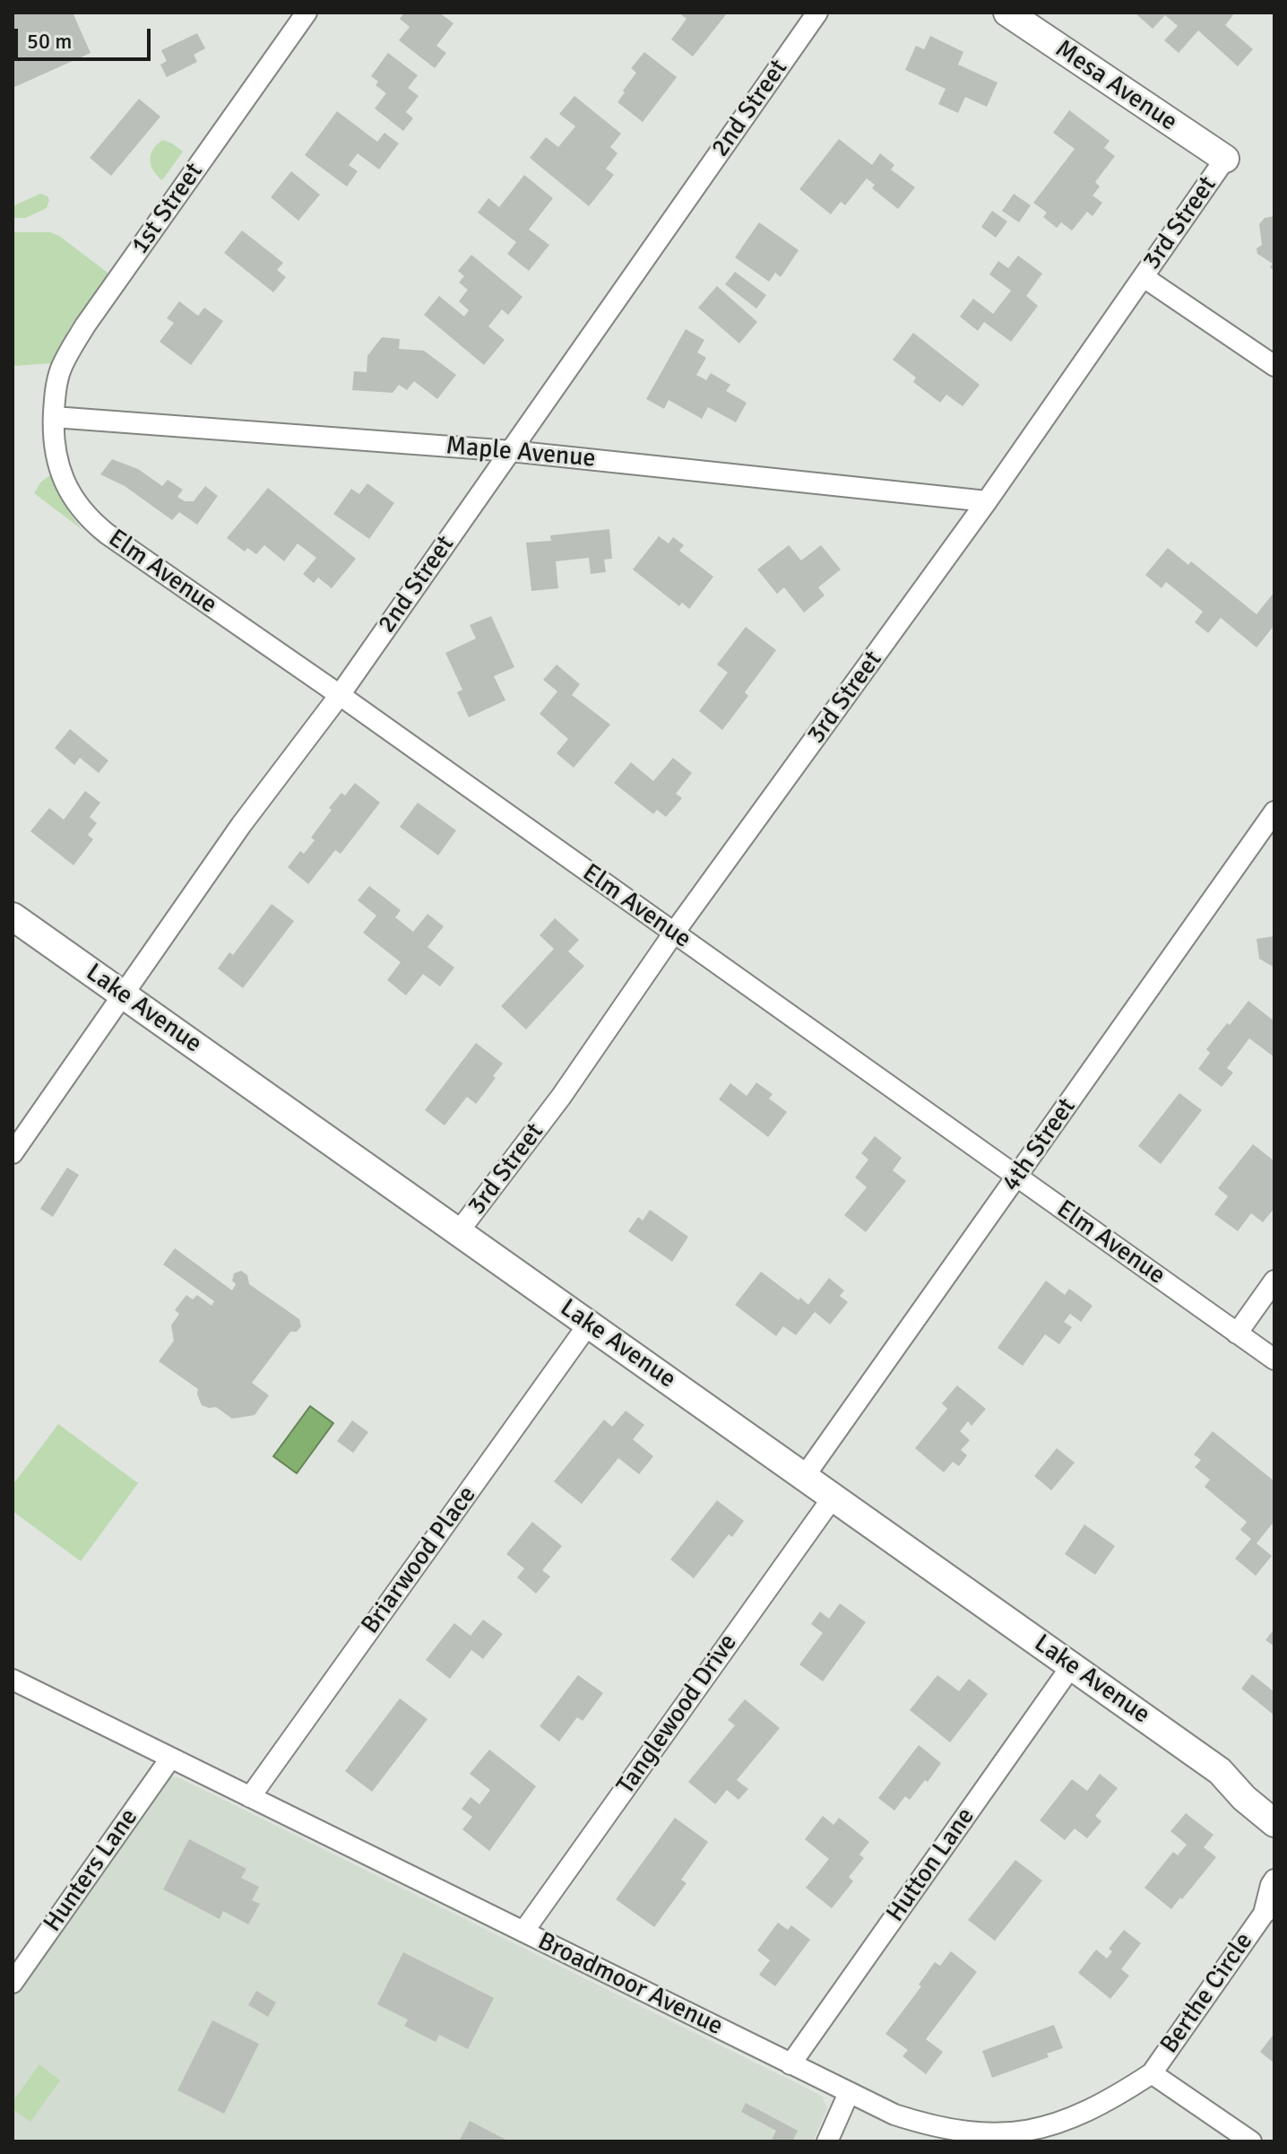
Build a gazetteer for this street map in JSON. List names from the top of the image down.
{
  "streets": {
    "main road": ["Mesa Avenue", "Lake Avenue"],
    "street": [
      "2nd Street",
      "1st Street",
      "3rd Street",
      "Maple Avenue",
      "Elm Avenue",
      "4th Street",
      "Briarwood Place",
      "Tanglewood Drive",
      "Hutton Lane",
      "Hunters Lane",
      "Broadmoor Avenue",
      "Berthe Circle"
    ]
  },
  "crossings": [
    ["Mesa Avenue", "3rd Street"],
    ["2nd Street", "Maple Avenue"],
    ["2nd Street", "Elm Avenue"],
    ["2nd Street", "Lake Avenue"],
    ["1st Street", "Maple Avenue"],
    ["1st Street", "Elm Avenue"],
    ["3rd Street", "Maple Avenue"],
    ["3rd Street", "Elm Avenue"],
    ["3rd Street", "Lake Avenue"],
    ["Maple Avenue", "Elm Avenue"],
    ["Elm Avenue", "4th Street"],
    ["Lake Avenue", "4th Street"],
    ["Lake Avenue", "Briarwood Place"],
    ["Lake Avenue", "Tanglewood Drive"],
    ["Lake Avenue", "Hutton Lane"],
    ["Briarwood Place", "Broadmoor Avenue"],
    ["Tanglewood Drive", "Broadmoor Avenue"],
    ["Hutton Lane", "Broadmoor Avenue"],
    ["Hunters Lane", "Broadmoor Avenue"],
    ["Broadmoor Avenue", "Berthe Circle"]
  ],
  "scale_bar": "50 m"
}
